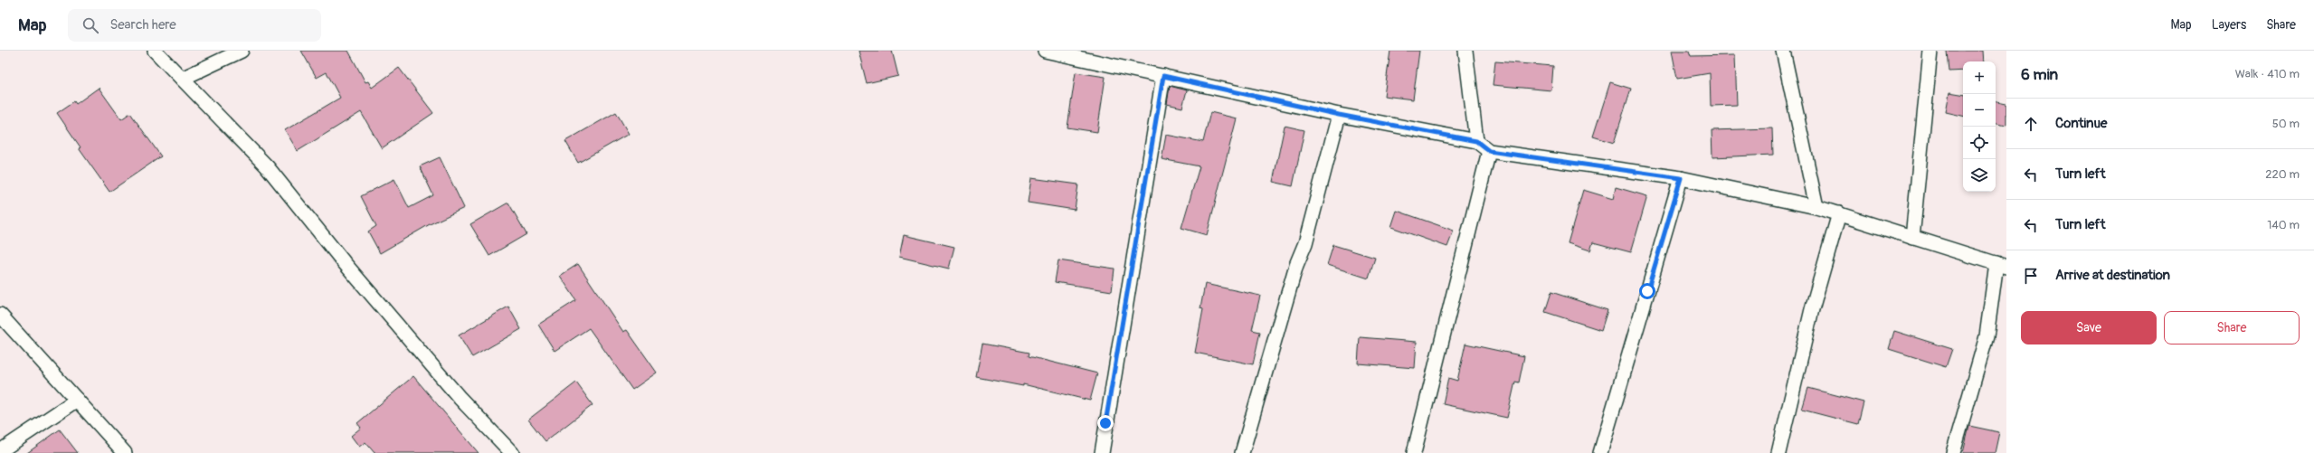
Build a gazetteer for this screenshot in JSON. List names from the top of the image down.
{
  "page": {
    "header": "Map",
    "search": "Search here",
    "nav": ["Map", "Layers", "Share"],
    "heading": ["6 min", "Walk · 410 m"],
    "map_buttons": ["+", "−"],
    "list": [
      ["Continue", "50 m"],
      ["Turn left", "220 m"],
      ["Turn left", "140 m"],
      "Arrive at destination"
    ],
    "buttons": ["Save", "Share"]
  }
}
